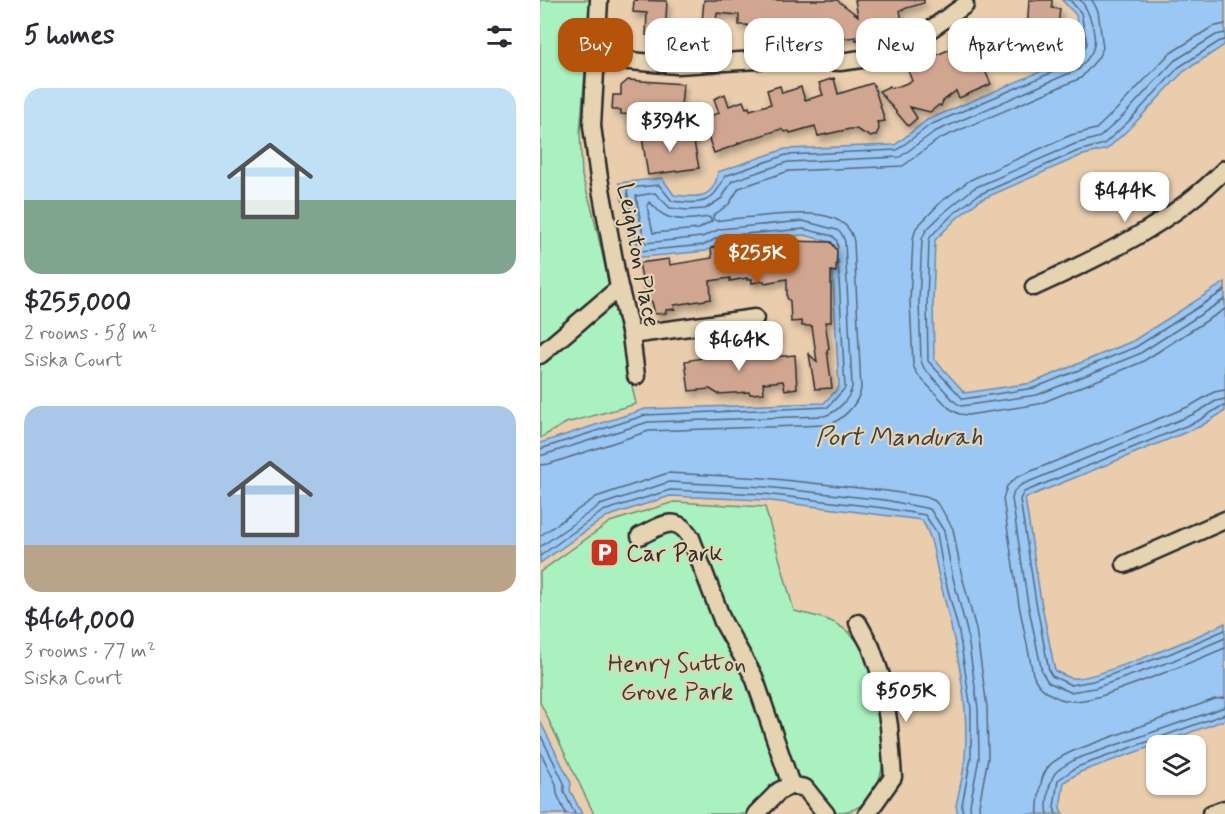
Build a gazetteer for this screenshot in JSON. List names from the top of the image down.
{
  "streets": {
    "street": ["Leighton Place"]
  },
  "water": ["Port Mandurah"],
  "parks": ["Henry Sutton Grove Park"],
  "places": {
    "parking": ["Car Park"]
  },
  "page": {
    "heading": "5 homes",
    "chip": [
      "Buy",
      "Rent",
      "Filters",
      "New",
      "Apartment"
    ],
    "list": [
      {
        "name": "$255,000",
        "note": "2 rooms · 58 m² · Siska Court"
      },
      {
        "name": "$464,000",
        "note": "3 rooms · 77 m² · Siska Court"
      }
    ],
    "price": [
      "$394K",
      "$444K",
      "$255K",
      "$464K",
      "$505K"
    ]
  }
}
